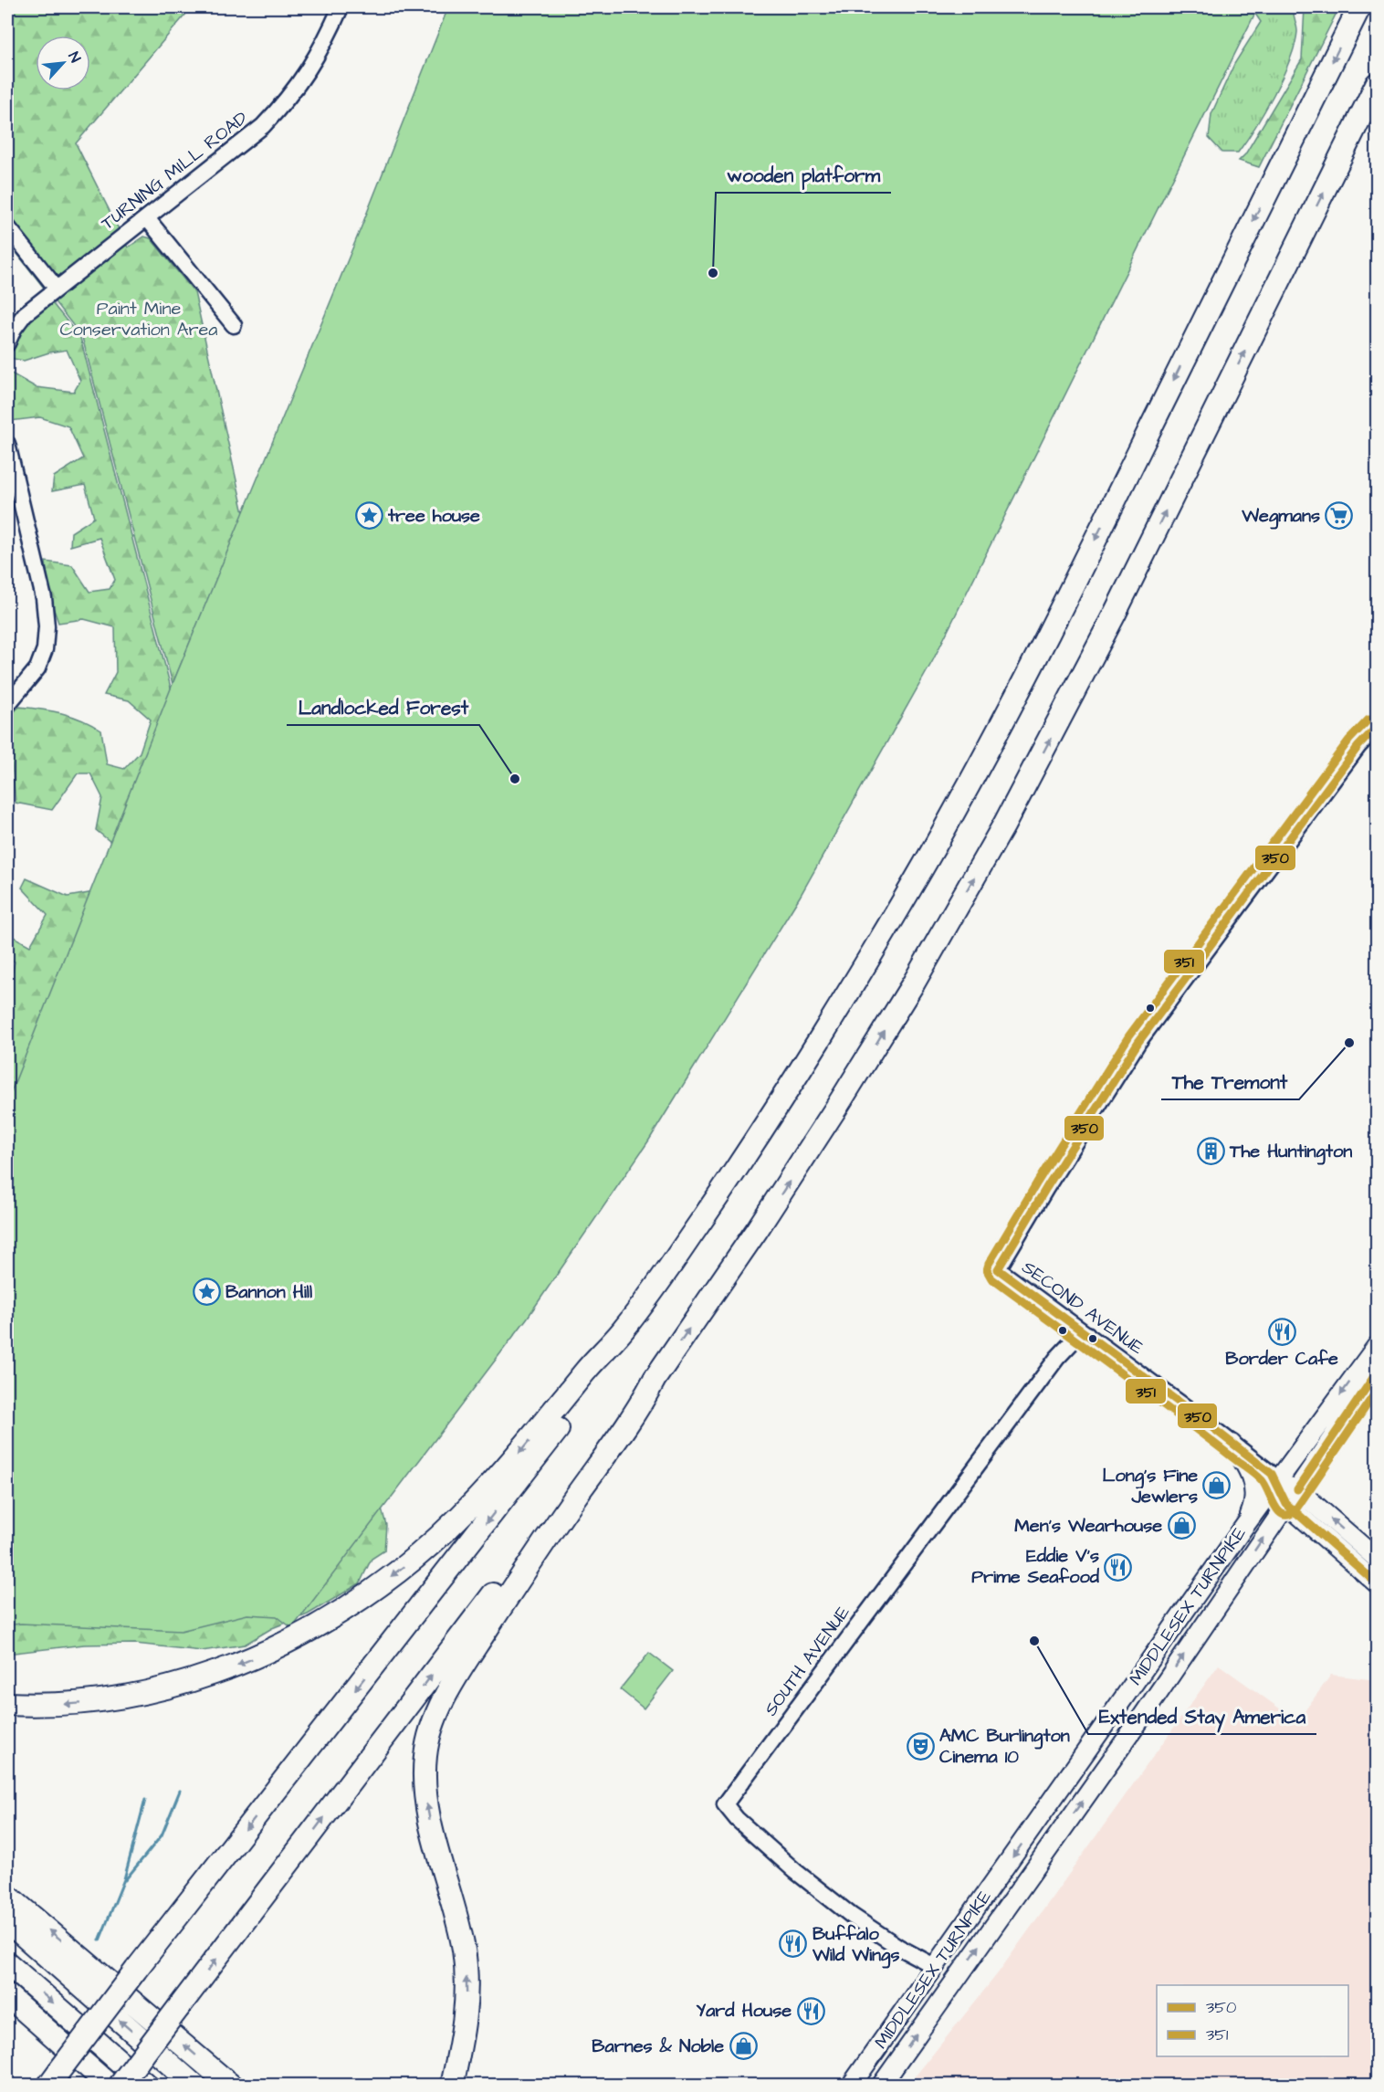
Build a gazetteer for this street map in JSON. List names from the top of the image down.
{
  "streets": {
    "main road": ["MIDDLESEX TURNPIKE"],
    "street": ["TURNING MILL ROAD", "SECOND AVENUE", "SOUTH AVENUE"]
  },
  "crossings": [
    ["SECOND AVENUE", "MIDDLESEX TURNPIKE"],
    ["SECOND AVENUE", "SOUTH AVENUE"],
    ["MIDDLESEX TURNPIKE", "SOUTH AVENUE"]
  ],
  "parks": ["Paint Mine Conservation Area"],
  "places": {
    "other": [
      "wooden platform",
      "Landlocked Forest",
      "The Tremont",
      "Extended Stay America"
    ],
    "place": ["tree house", "Bannon Hill"],
    "supermarket": ["Wegmans"],
    "building": ["The Huntington"],
    "restaurant": [
      "Border Cafe",
      "Eddie V's Prime Seafood",
      "Buffalo Wild Wings",
      "Yard House"
    ],
    "shop": ["Long's Fine Jewlers", "Men's Wearhouse", "Barnes & Noble"],
    "theatre": ["AMC Burlington Cinema 10"]
  },
  "lines": ["transit line 351", "transit line 350"],
  "legend": ["350", "351"],
  "north": "top right"
}
